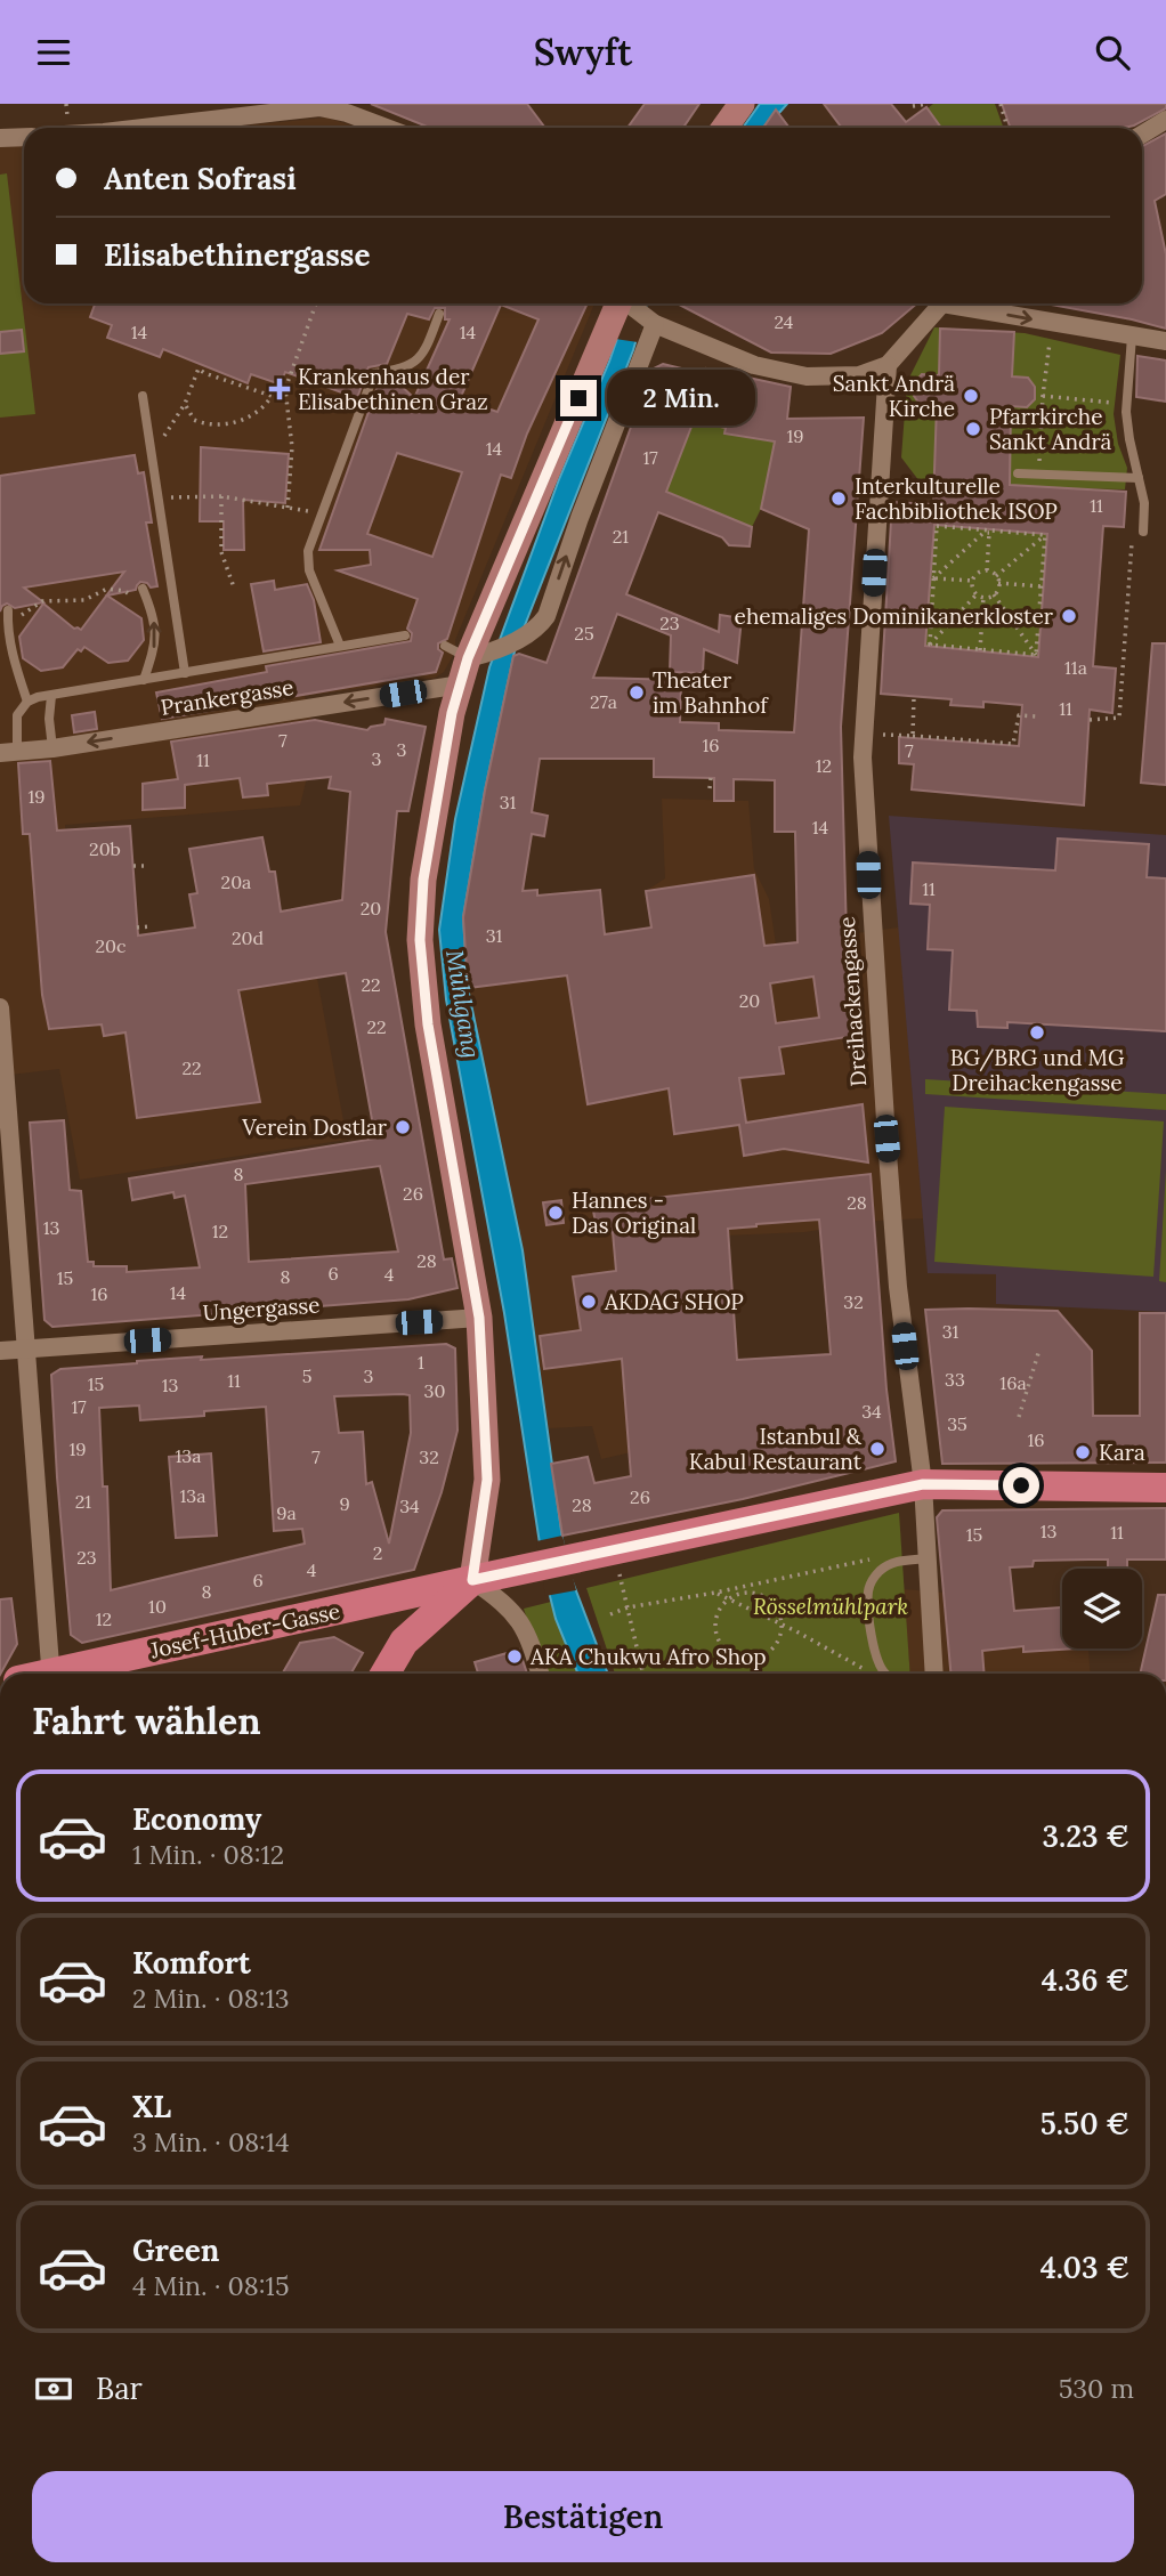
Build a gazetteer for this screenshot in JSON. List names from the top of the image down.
{
  "streets": {
    "main road": ["Josef-Huber-Gasse"],
    "street": ["Prankergasse", "Dreihackengasse", "Ungergasse"]
  },
  "crossings": [
    ["Dreihackengasse", "Josef-Huber-Gasse"]
  ],
  "one_way": ["Prankergasse"],
  "water": ["Mühlgang"],
  "parks": ["Rösselmühlpark"],
  "places": {
    "health": ["Krankenhaus der Elisabethinen Graz"],
    "other": [
      "Sankt Andrä Kirche",
      "Pfarrkirche Sankt Andrä",
      "Interkulturelle Fachbibliothek ISOP",
      "ehemaliges Dominikanerkloster",
      "Theater im Bahnhof",
      "BG/BRG und MG Dreihackengasse",
      "Verein Dostlar",
      "Hannes - Das Original",
      "AKDAG SHOP",
      "Istanbul & Kabul Restaurant",
      "Kara",
      "AKA Chukwu Afro Shop"
    ]
  },
  "house_numbers": [
    "24",
    "14",
    "14",
    "19",
    "14",
    "17",
    "11",
    "21",
    "23",
    "25",
    "11a",
    "27a",
    "11",
    "7",
    "16",
    "3",
    "7",
    "3",
    "11",
    "12",
    "19",
    "31",
    "14",
    "20b",
    "20a",
    "11",
    "20",
    "31",
    "20d",
    "20c",
    "22",
    "20",
    "22",
    "22",
    "8",
    "26",
    "28",
    "13",
    "12",
    "28",
    "6",
    "4",
    "8",
    "15",
    "14",
    "16",
    "32",
    "31",
    "1",
    "5",
    "3",
    "33",
    "11",
    "16a",
    "15",
    "13",
    "30",
    "17",
    "34",
    "35",
    "16",
    "19",
    "13a",
    "7",
    "32",
    "13a",
    "26",
    "21",
    "9",
    "28",
    "34",
    "9a",
    "13",
    "11",
    "15",
    "2",
    "23",
    "4",
    "6",
    "8",
    "10",
    "12"
  ],
  "page": {
    "header": "Swyft",
    "banner": ["Anten Sofrasi", "Elisabethinergasse"],
    "bubble": "2 Min.",
    "heading": "Fahrt wählen",
    "list": [
      {
        "name": "Economy",
        "note": "1 Min. · 08:12",
        "value": "3.23 €"
      },
      {
        "name": "Komfort",
        "note": "2 Min. · 08:13",
        "value": "4.36 €"
      },
      {
        "name": "XL",
        "note": "3 Min. · 08:14",
        "value": "5.50 €"
      },
      {
        "name": "Green",
        "note": "4 Min. · 08:15",
        "value": "4.03 €"
      }
    ],
    "pay": ["Bar", "530 m"],
    "buttons": "Bestätigen"
  }
}
